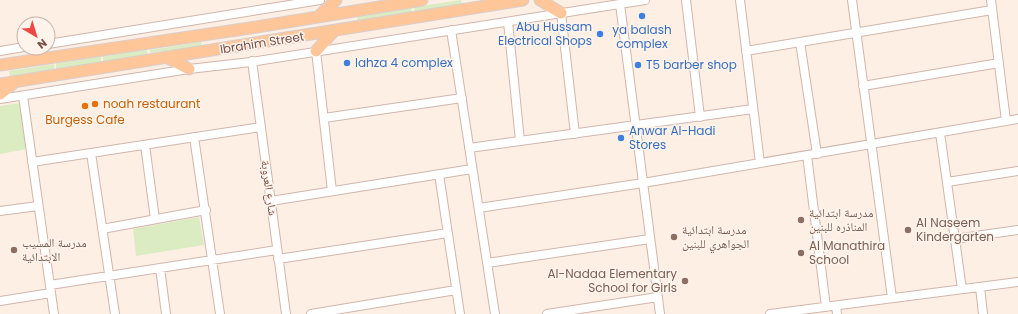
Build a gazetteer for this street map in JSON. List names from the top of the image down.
{
  "streets": {
    "main road": ["Ibrahim Street"],
    "street": ["شارع العروبة"]
  },
  "places": [
    "ya balash complex",
    "Abu Hussam Electrical Shops",
    "lahza 4 complex",
    "T5 barber shop",
    "noah restaurant",
    "Burgess Cafe",
    "Anwar Al-Hadi Stores",
    "مدرسة ابتدائية المناذره للبنين",
    "Al Naseem Kindergarten",
    "مدرسة ابتدائية الجواهري للبنين",
    "مدرسة المسيب الابتدائية",
    "Al Manathira School",
    "Al-Nadaa Elementary School for Girls"
  ],
  "north": "bottom right"
}
